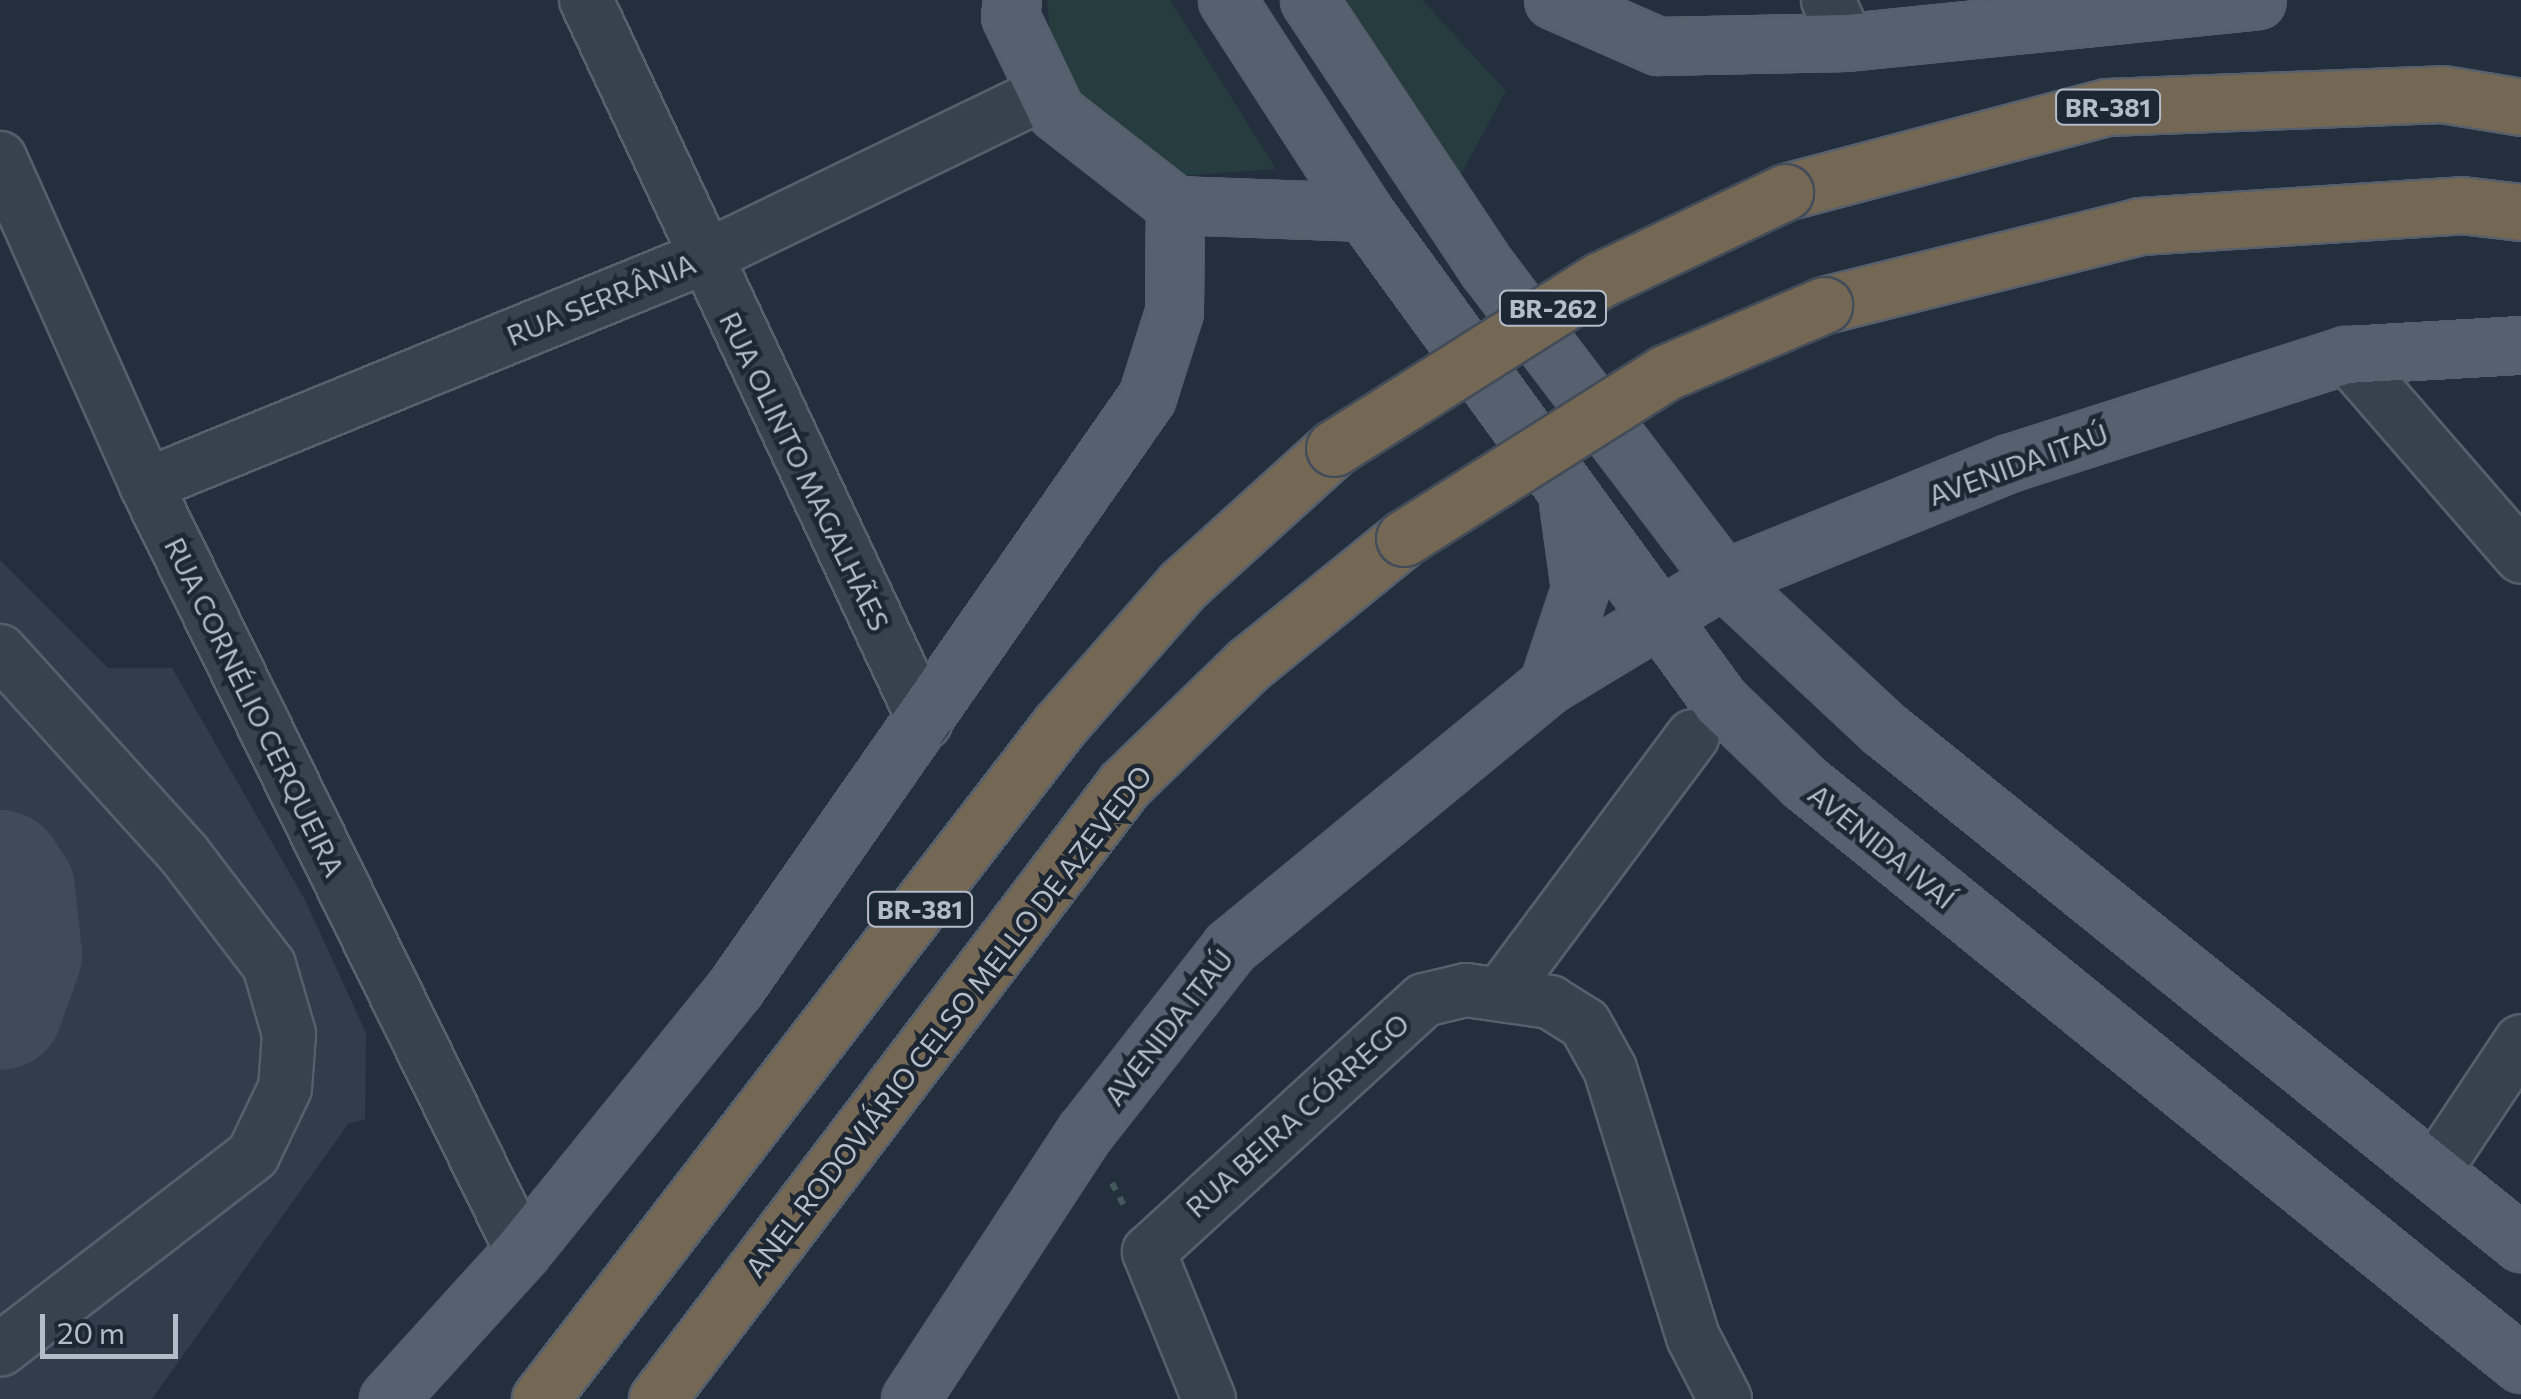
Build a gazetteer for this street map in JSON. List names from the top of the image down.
{
  "streets": {
    "highway": ["BR-381", "BR-262", "ANEL RODOVIÁRIO CELSO MELLO DE AZEVEDO"],
    "main road": ["AVENIDA ITAÚ", "AVENIDA IVAÍ"],
    "street": [
      "RUA SERRÂNIA",
      "RUA OLINTO MAGALHÃES",
      "RUA CORNÉLIO CERQUEIRA",
      "RUA BEIRA CÓRREGO"
    ]
  },
  "crossings": [
    ["BR-381", "BR-262"],
    ["RUA SERRÂNIA", "RUA OLINTO MAGALHÃES"],
    ["RUA SERRÂNIA", "RUA CORNÉLIO CERQUEIRA"],
    ["AVENIDA ITAÚ", "AVENIDA IVAÍ"]
  ],
  "scale_bar": "20 m"
}
